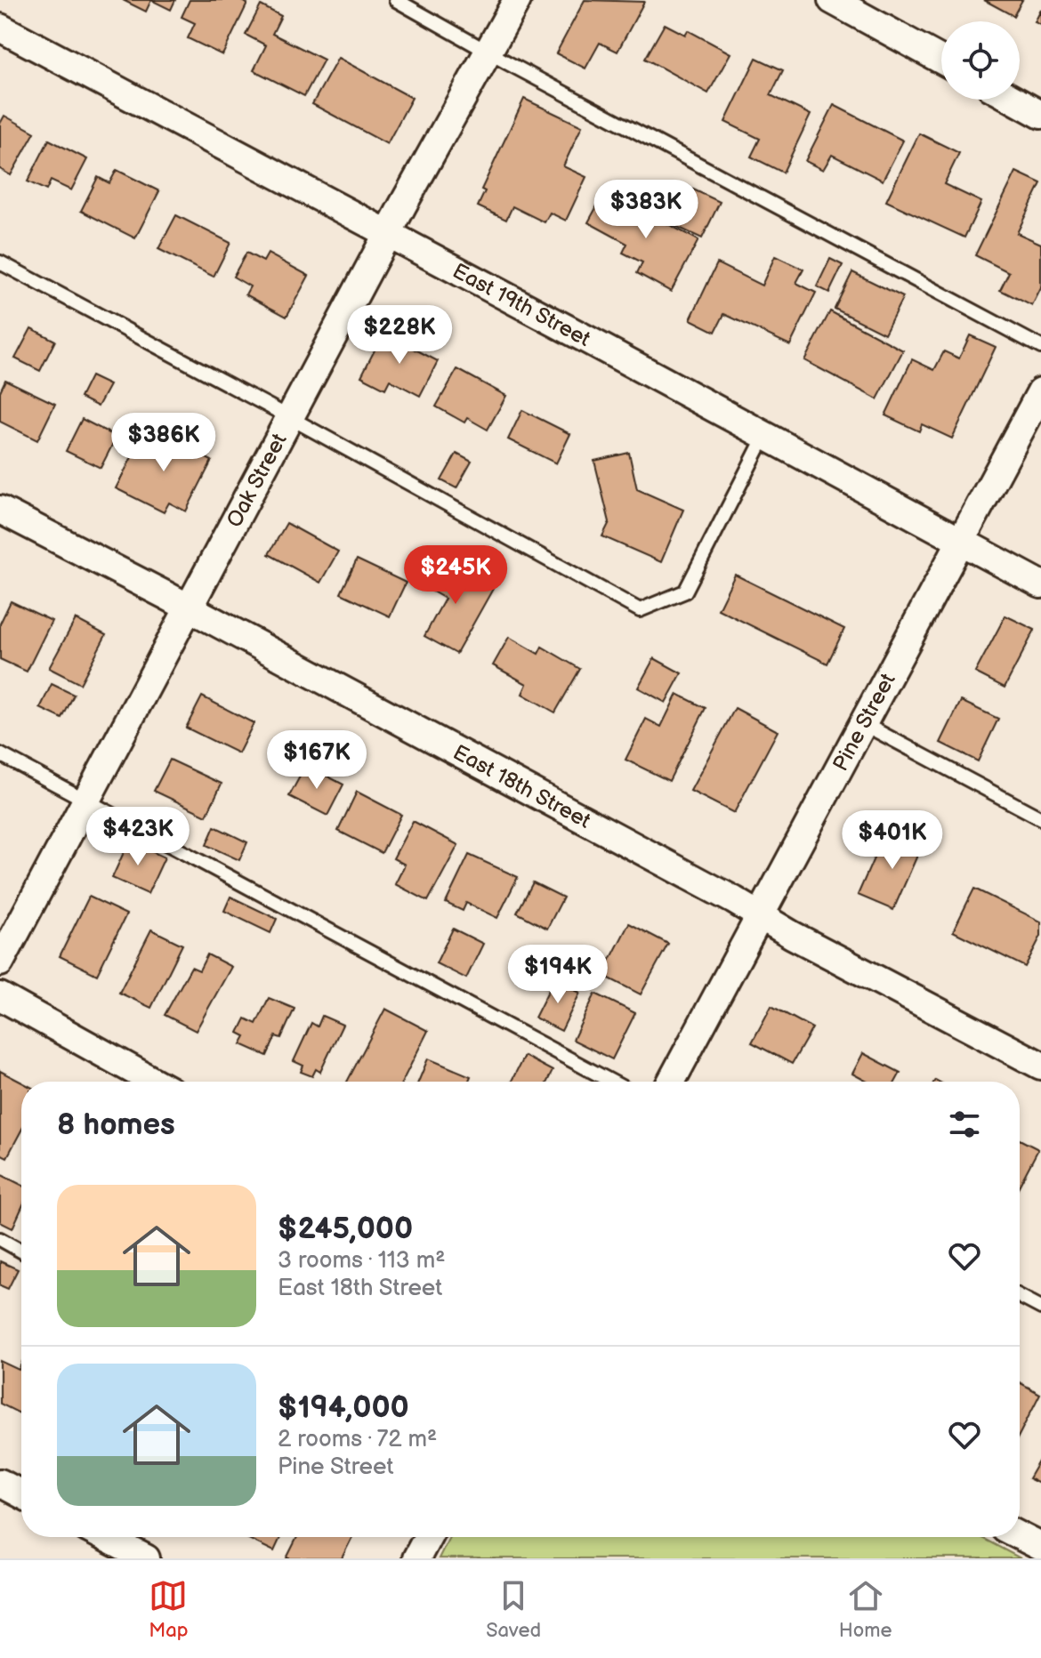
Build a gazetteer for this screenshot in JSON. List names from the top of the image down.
{
  "streets": {
    "street": [
      "East 19th Street",
      "Oak Street",
      "Pine Street",
      "East 18th Street"
    ]
  },
  "crossings": [
    ["East 19th Street", "Oak Street"],
    ["East 19th Street", "Pine Street"],
    ["Oak Street", "East 18th Street"],
    ["Pine Street", "East 18th Street"]
  ],
  "page": {
    "price": [
      "$383K",
      "$228K",
      "$386K",
      "$245K",
      "$167K",
      "$423K",
      "$401K",
      "$194K"
    ],
    "heading": "8 homes",
    "list": [
      {
        "name": "$245,000",
        "note": "3 rooms · 113 m² · East 18th Street"
      },
      {
        "name": "$194,000",
        "note": "2 rooms · 72 m² · Pine Street"
      }
    ],
    "tabs": ["Map", "Saved", "Home"]
  }
}
